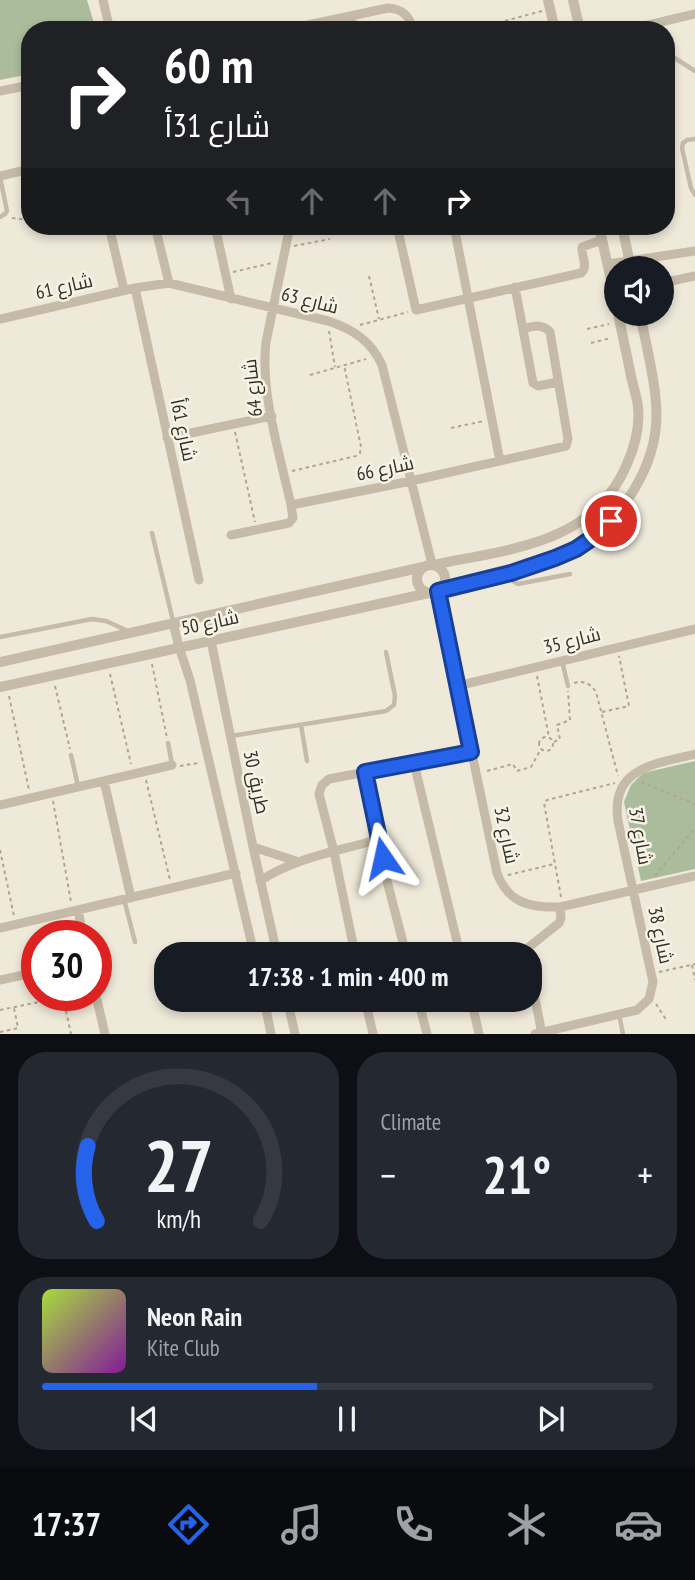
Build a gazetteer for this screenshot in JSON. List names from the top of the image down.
{
  "streets": {
    "street": [
      "شارع 61",
      "شارع 63",
      "شارع 64",
      "شارع 61أ",
      "شارع 66",
      "شارع 50",
      "شارع 35",
      "طريق 30",
      "شارع 32",
      "شارع 37",
      "شارع 38"
    ]
  },
  "crossings": [
    ["شارع 61", "شارع 63"],
    ["شارع 61", "شارع 61أ"],
    ["شارع 63", "شارع 64"],
    ["شارع 63", "شارع 61أ"],
    ["شارع 63", "شارع 66"],
    ["شارع 63", "شارع 50"],
    ["شارع 63", "شارع 32"],
    ["شارع 64", "شارع 66"],
    ["شارع 50", "طريق 30"],
    ["شارع 50", "شارع 32"],
    ["شارع 35", "شارع 32"],
    ["شارع 32", "شارع 37"],
    ["شارع 32", "شارع 38"],
    ["شارع 37", "شارع 38"]
  ],
  "page": {
    "turn": ["60 m", "شارع 31أ"],
    "limit": "30",
    "trip": "17:38 · 1 min · 400 m",
    "tile": "Climate",
    "heat": ["−", "21°", "+"],
    "song": ["Neon Rain", "Kite Club"],
    "tabs": "17:37",
    "gauge": ["27", "km/h"]
  }
}
